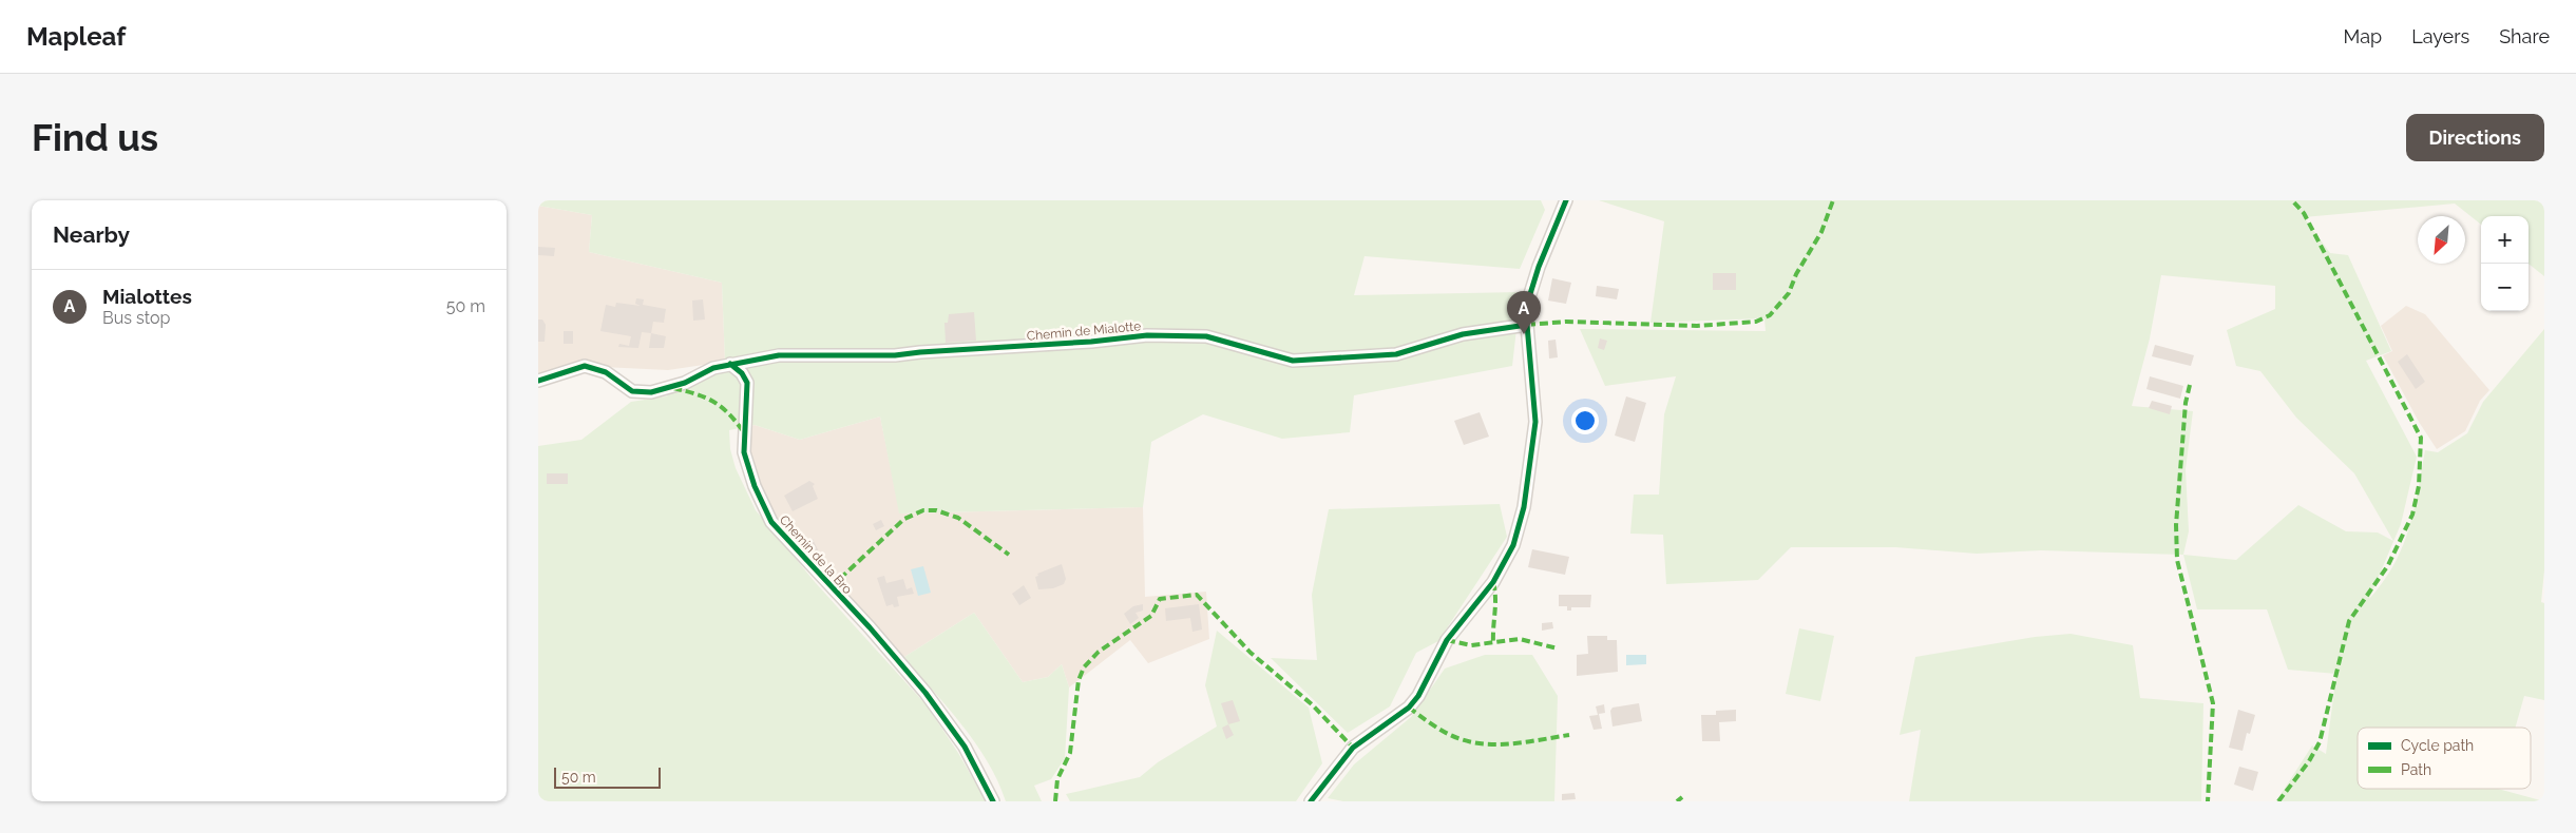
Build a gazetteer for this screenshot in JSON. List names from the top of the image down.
{
  "streets": {
    "street": ["Chemin de Mialotte", "Chemin de la Bro"]
  },
  "crossings": [
    ["Chemin de Mialotte", "Chemin de la Bro"]
  ],
  "legend": ["Cycle path", "Path"],
  "scale_bar": "50 m",
  "north": "bottom left",
  "page": {
    "header": "Mapleaf",
    "nav": ["Map", "Layers", "Share"],
    "buttons": "Directions",
    "title": "Find us",
    "heading": "Nearby",
    "map_buttons": ["+", "−"],
    "list": [
      {
        "mark": "A",
        "name": "Mialottes",
        "note": "Bus stop",
        "value": "50 m"
      }
    ],
    "pins": "A",
    "scale": "50 m"
  }
}
